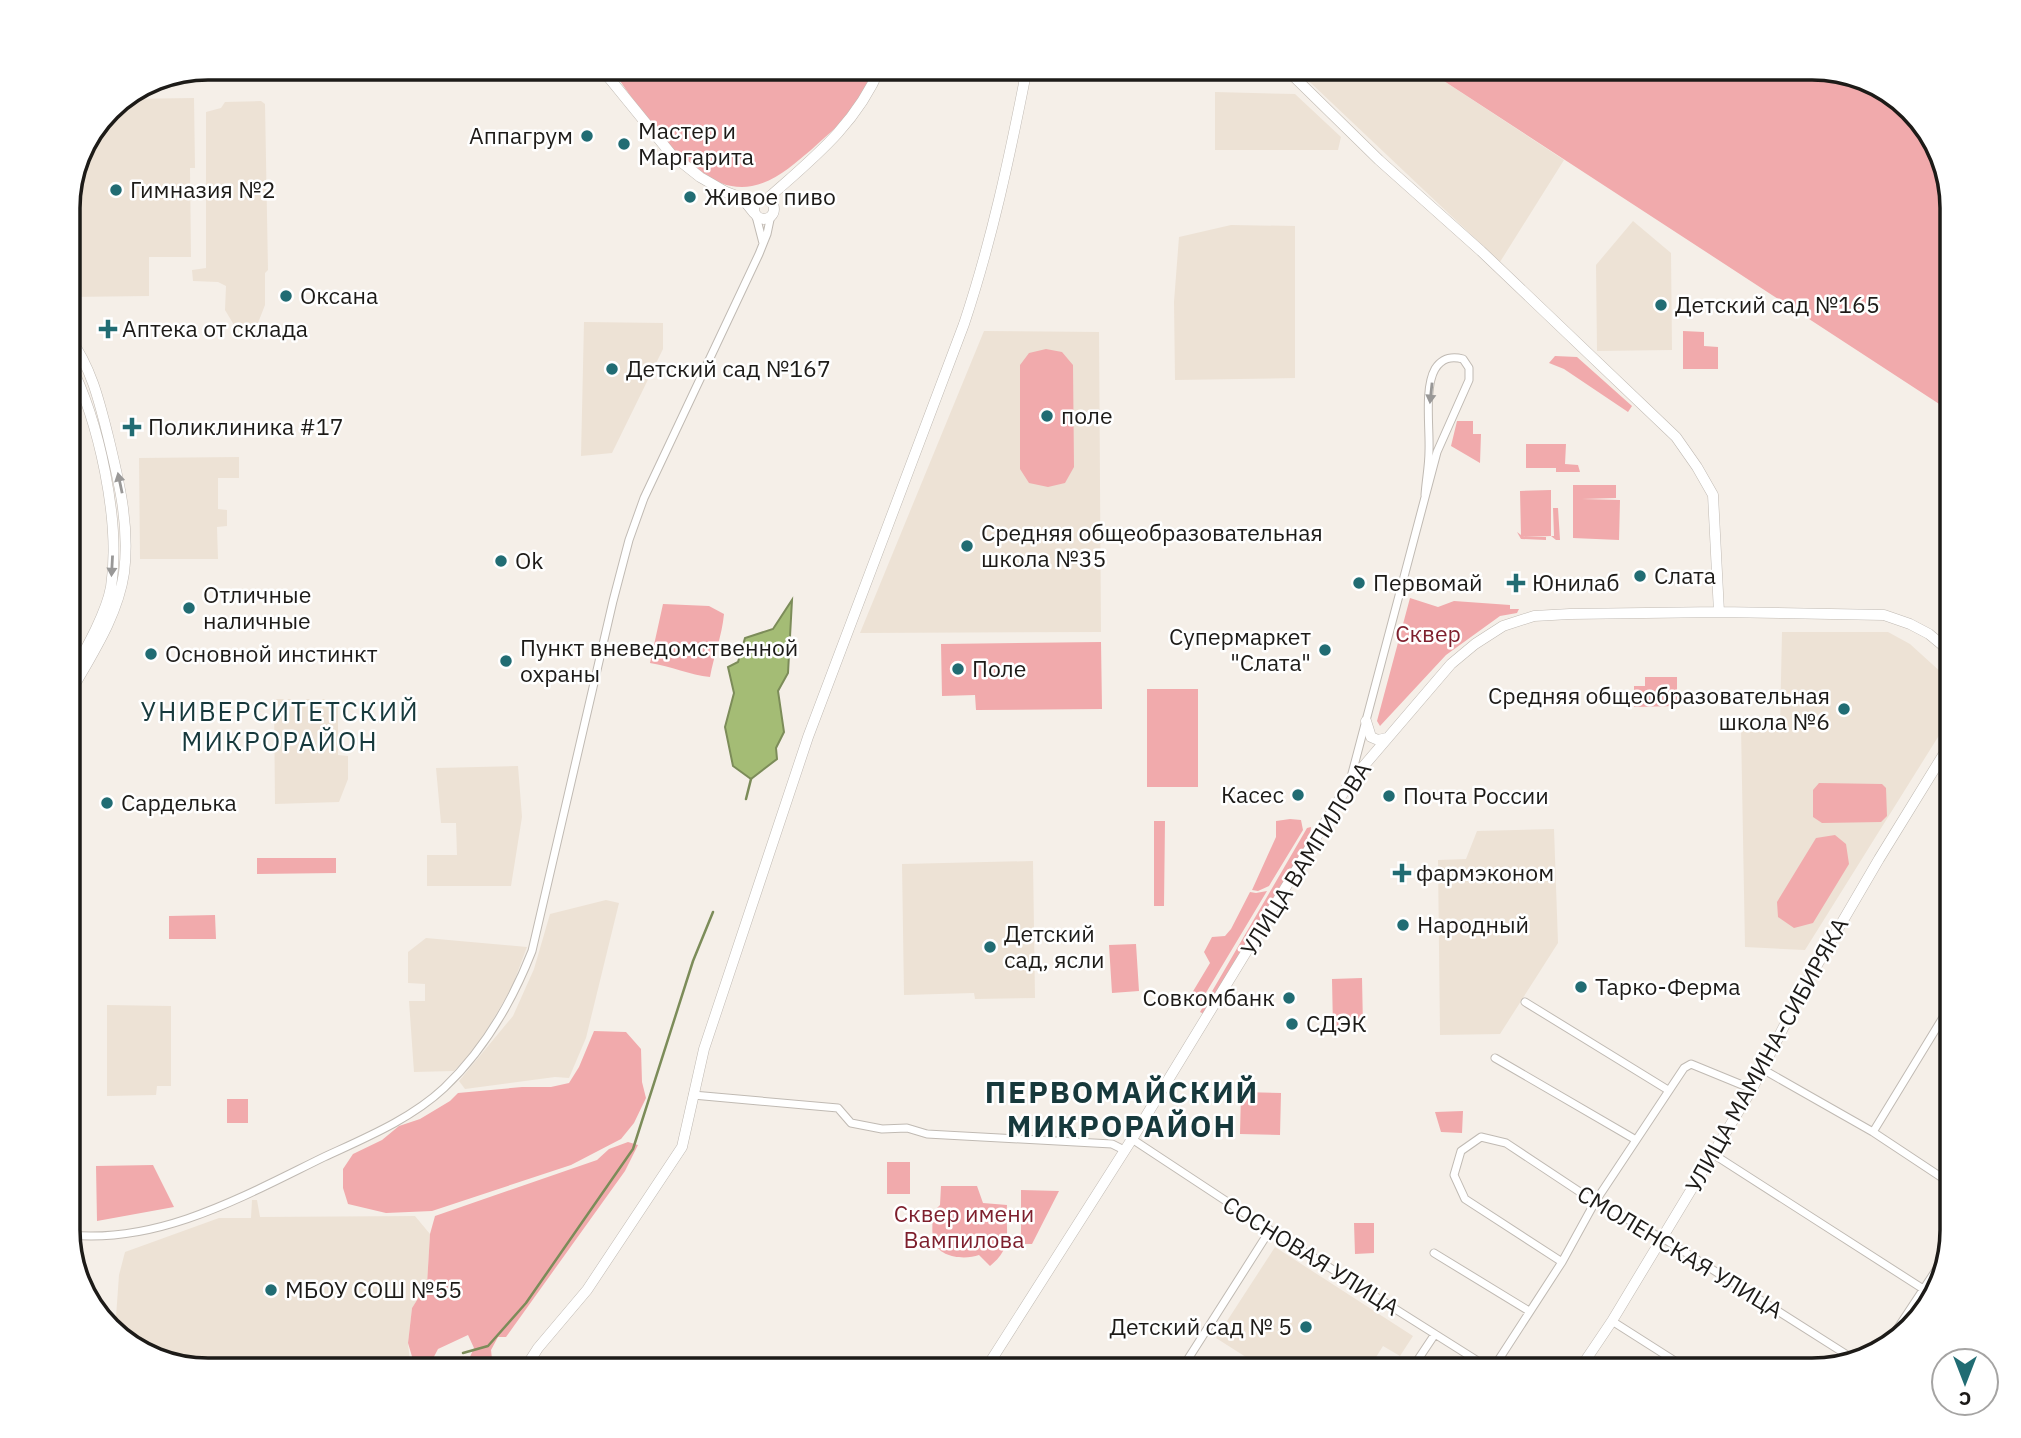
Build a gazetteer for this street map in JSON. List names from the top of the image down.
{
  "streets": {
    "street": [
      "УЛИЦА ВАМПИЛОВА",
      "УЛИЦА МАМИНА-СИБИРЯКА",
      "СМОЛЕНСКАЯ УЛИЦА",
      "СОСНОВАЯ УЛИЦА"
    ]
  },
  "crossings": [
    ["УЛИЦА ВАМПИЛОВА", "СОСНОВАЯ УЛИЦА"],
    ["УЛИЦА МАМИНА-СИБИРЯКА", "СМОЛЕНСКАЯ УЛИЦА"]
  ],
  "districts": ["УНИВЕРСИТЕТСКИЙ МИКРОРАЙОН", "ПЕРВОМАЙСКИЙ МИКРОРАЙОН"],
  "parks": ["Сквер", "Сквер имени Вампилова"],
  "places": {
    "other": [
      "Аппагрум",
      "Мастер и Маргарита",
      "Гимназия №2",
      "Живое пиво",
      "Оксана",
      "Детский сад №165",
      "Детский сад №167",
      "поле",
      "Средняя общеобразовательная школа №35",
      "Ok",
      "Слата",
      "Первомай",
      "Отличные наличные",
      "Супермаркет \"Слата\"",
      "Основной инстинкт",
      "Пункт вневедомственной охраны",
      "Поле",
      "Средняя общеобразовательная школа №6",
      "Касес",
      "Почта России",
      "Сарделька",
      "Народный",
      "Детский сад, ясли",
      "Тарко-Ферма",
      "Совкомбанк",
      "СДЭК",
      "МБОУ СОШ №55",
      "Детский сад № 5"
    ],
    "health": [
      "Аптека от склада",
      "Поликлиника #17",
      "Юнилаб",
      "фармэконом"
    ]
  },
  "north": "bottom"
}
